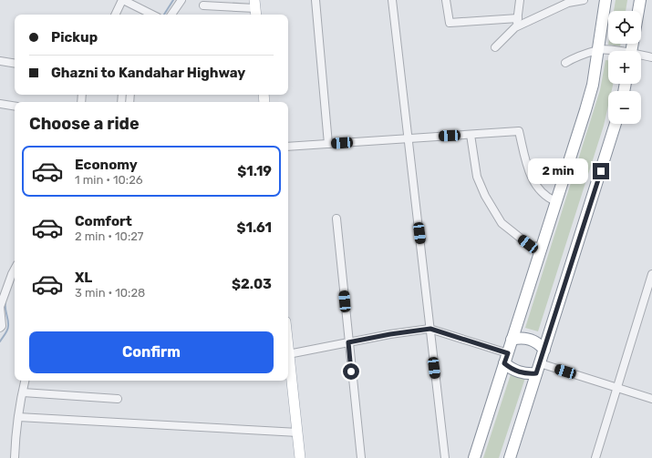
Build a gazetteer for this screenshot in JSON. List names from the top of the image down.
{
  "page": {
    "map_buttons": ["+", "−"],
    "banner": ["Pickup", "Ghazni to Kandahar Highway"],
    "heading": "Choose a ride",
    "list": [
      {
        "name": "Economy",
        "note": "1 min · 10:26",
        "value": "$1.19"
      },
      {
        "name": "Comfort",
        "note": "2 min · 10:27",
        "value": "$1.61"
      },
      {
        "name": "XL",
        "note": "3 min · 10:28",
        "value": "$2.03"
      }
    ],
    "bubble": "2 min",
    "buttons": "Confirm"
  }
}
